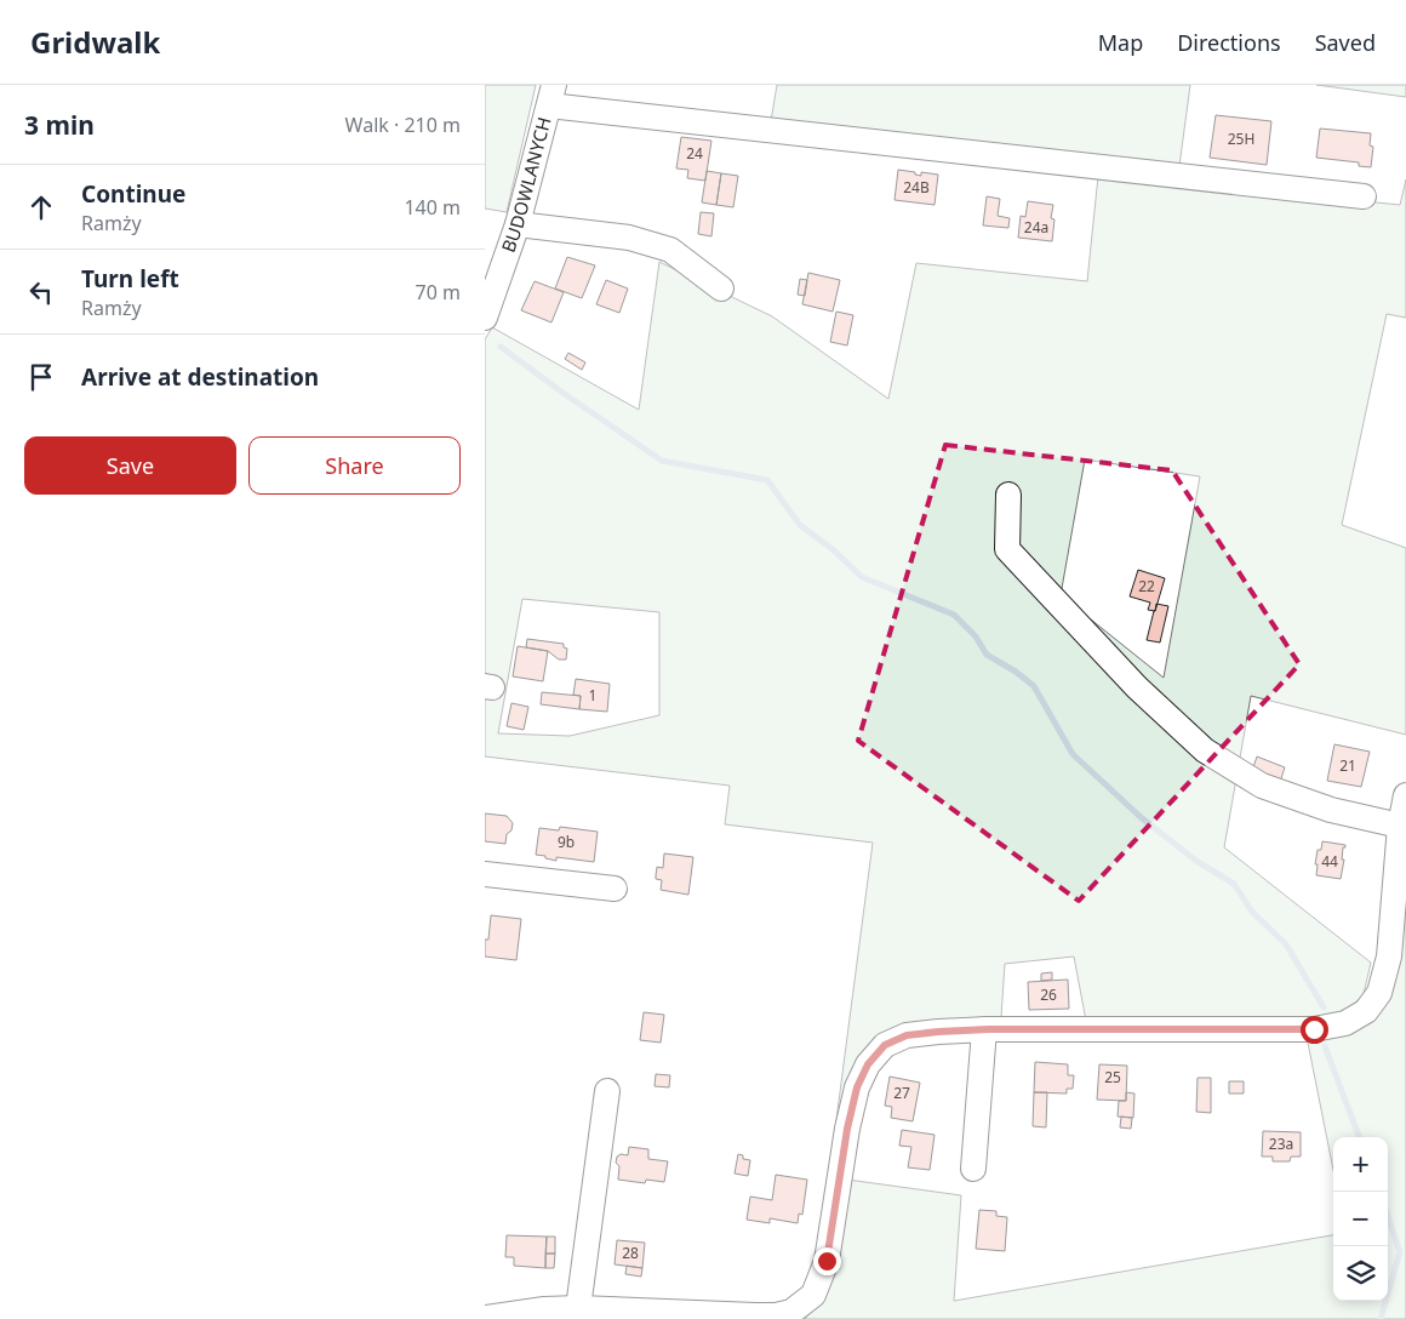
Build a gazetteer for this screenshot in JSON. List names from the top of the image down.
{
  "streets": {
    "street": ["BUDOWLANYCH"]
  },
  "house_numbers": [
    "25H",
    "24",
    "24B",
    "24a",
    "22",
    "1",
    "21",
    "9b",
    "44",
    "26",
    "25",
    "27",
    "23a",
    "28"
  ],
  "page": {
    "header": "Gridwalk",
    "nav": ["Map", "Directions", "Saved"],
    "heading": ["3 min", "Walk · 210 m"],
    "list": [
      ["Continue", "Ramży", "140 m"],
      ["Turn left", "Ramży", "70 m"],
      "Arrive at destination"
    ],
    "buttons": ["Save", "Share"],
    "map_buttons": ["+", "−"]
  }
}
